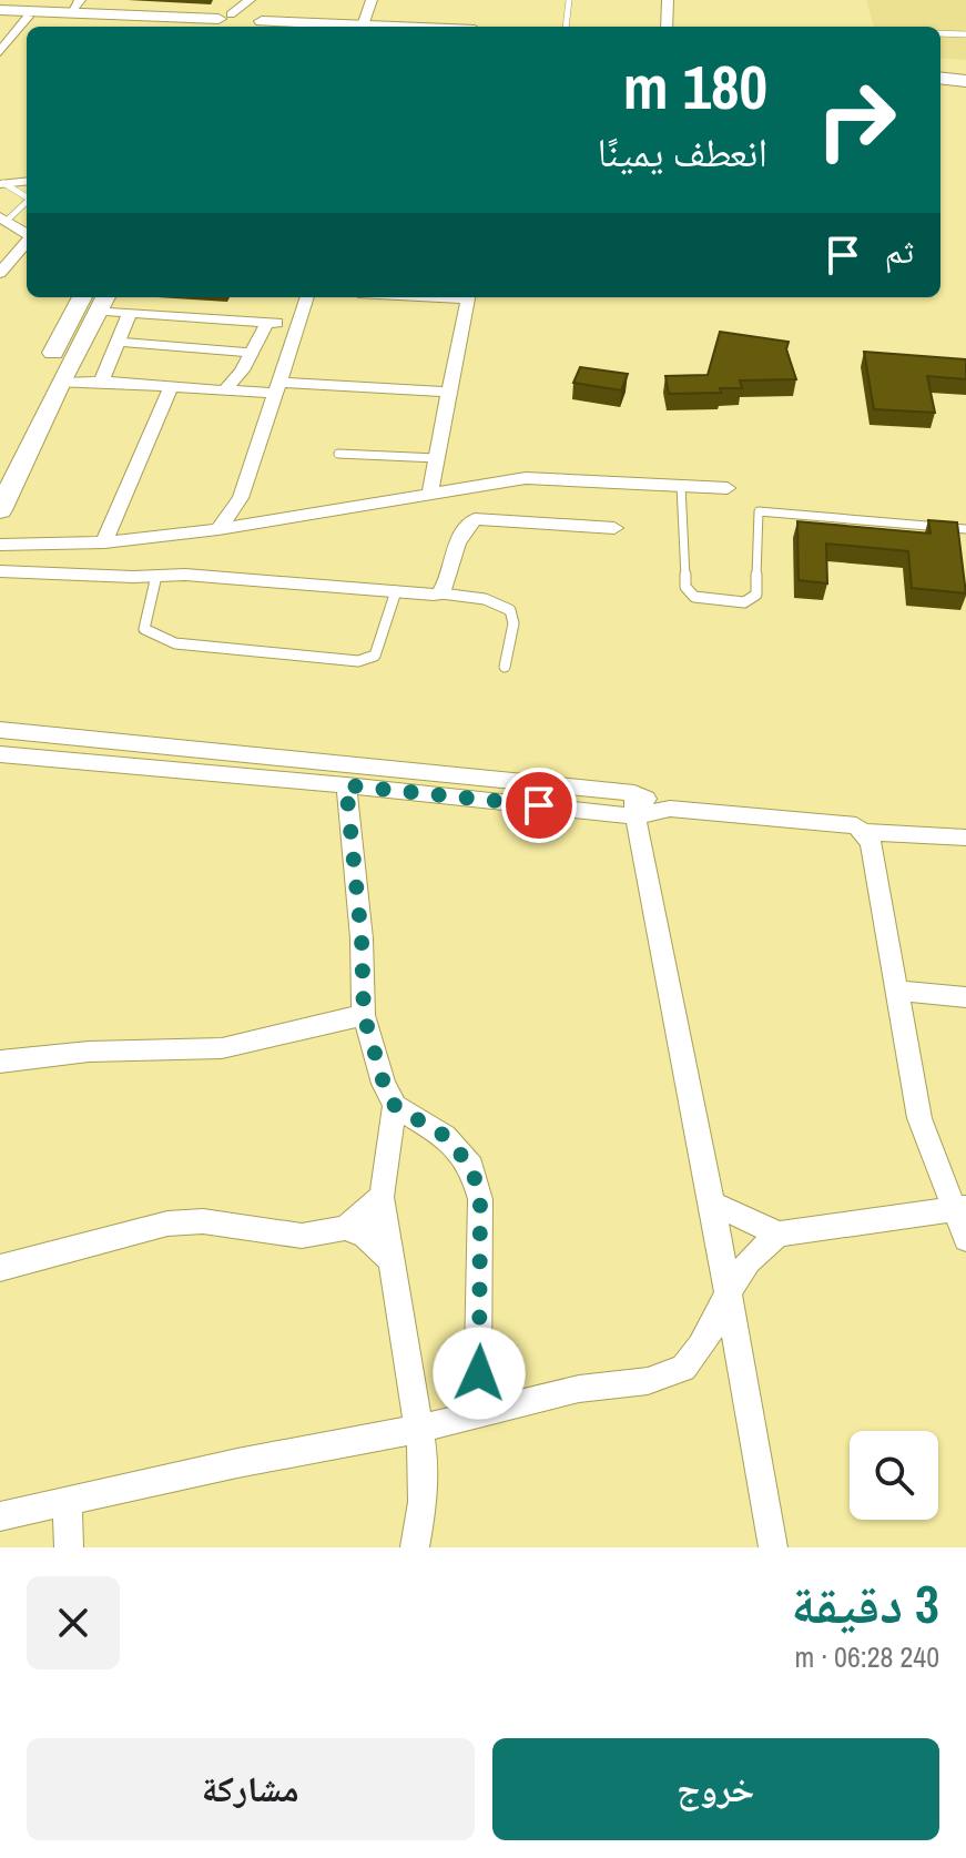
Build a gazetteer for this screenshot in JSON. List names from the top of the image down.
{
  "page": {
    "turn": ["180 m", "انعطف يمينًا"],
    "then": "ثم",
    "heading": ["3 دقيقة", "240 m · 06:28"],
    "buttons": ["خروج", "مشاركة"]
  }
}
